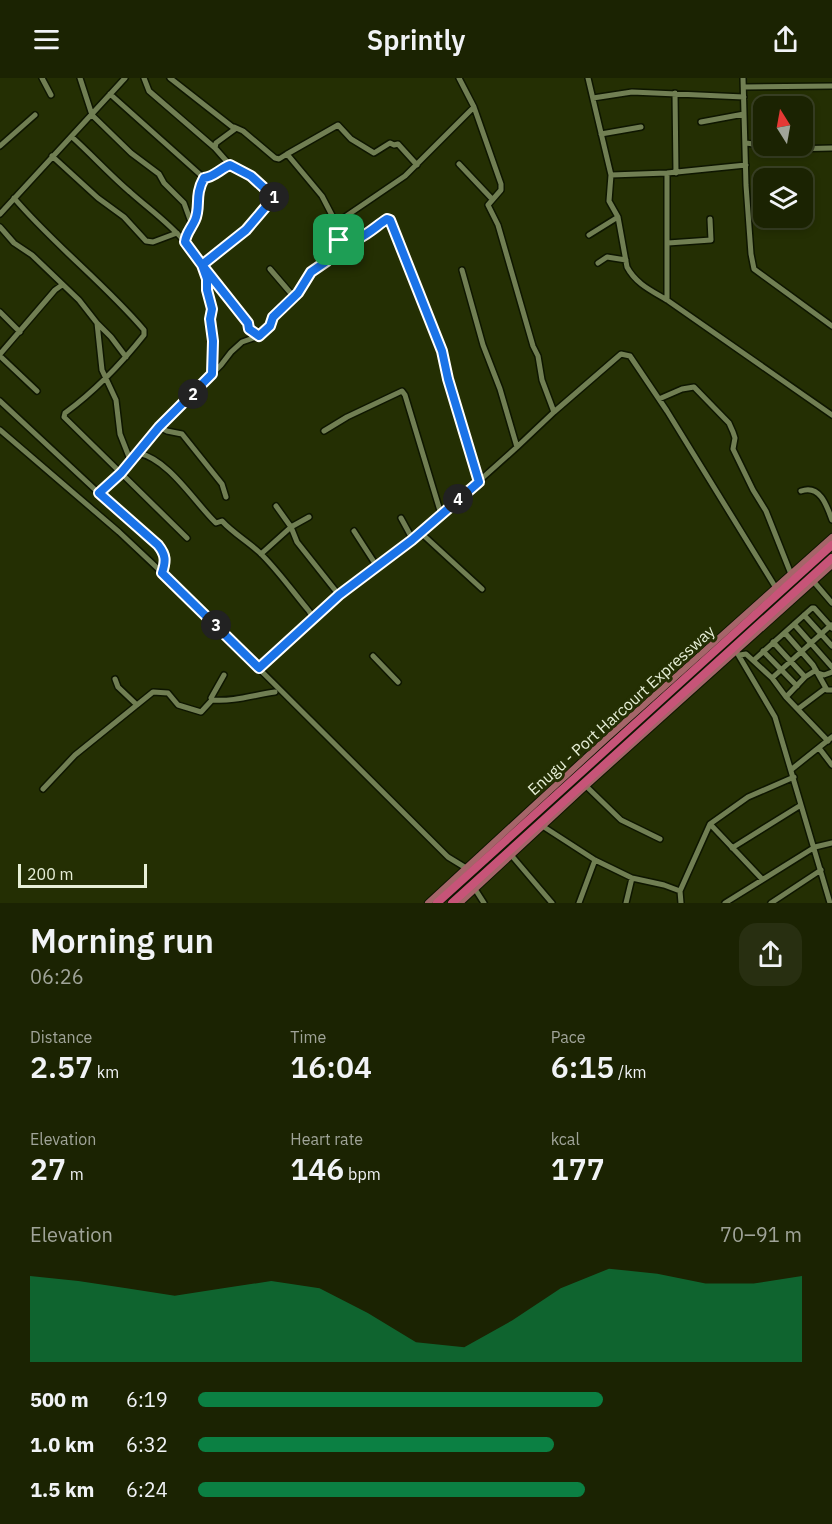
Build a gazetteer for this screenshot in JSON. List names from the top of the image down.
{
  "streets": {
    "highway": ["Enugu - Port Harcourt Expressway"]
  },
  "scale_bar": "200 m",
  "north": "top",
  "page": {
    "header": "Sprintly",
    "pins": [
      "1",
      "2",
      "4",
      "3"
    ],
    "scale": "200 m",
    "heading": ["Morning run", "06:26"],
    "stats": [
      ["Distance", "2.57 km"],
      ["Time", "16:04"],
      ["Pace", "6:15 /km"],
      ["Elevation", "27 m"],
      ["Heart rate", "146 bpm"],
      ["kcal", "177"]
    ],
    "chart": ["Elevation", "70–91 m"],
    "list": [
      {
        "name": "500 m",
        "note": "6:19"
      },
      {
        "name": "1.0 km",
        "note": "6:32"
      },
      {
        "name": "1.5 km",
        "note": "6:24"
      }
    ]
  }
}
